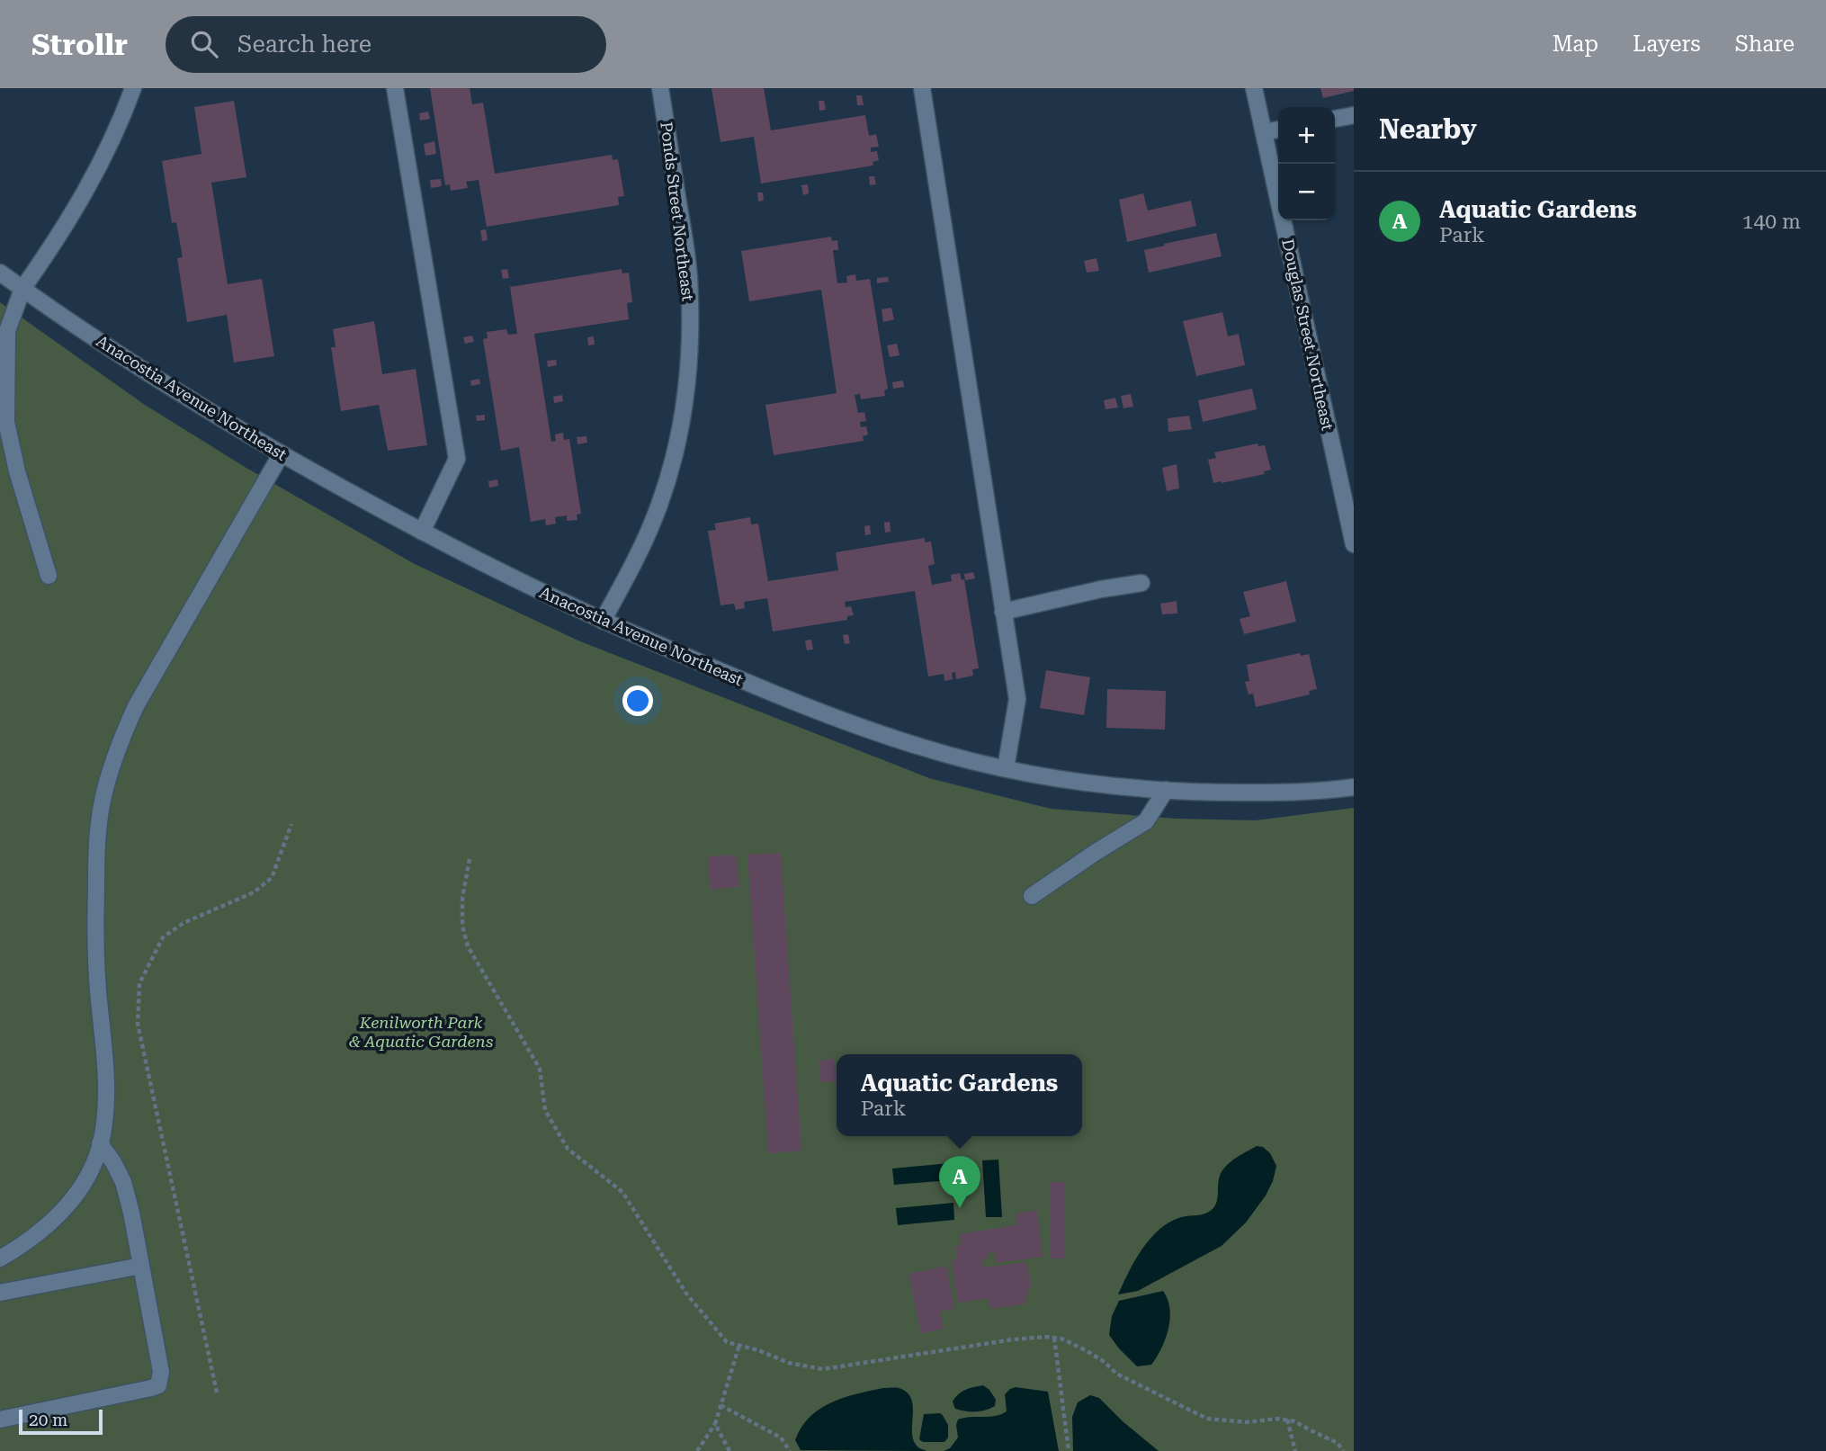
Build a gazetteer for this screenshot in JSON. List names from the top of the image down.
{
  "streets": {
    "street": ["Ponds Street Northeast", "Douglas Street Northeast", "Anacostia Avenue Northeast"]
  },
  "crossings": [
    ["Ponds Street Northeast", "Anacostia Avenue Northeast"]
  ],
  "parks": ["Kenilworth Park & Aquatic Gardens"],
  "scale_bar": "20 m",
  "page": {
    "header": "Strollr",
    "search": "Search here",
    "nav": ["Map", "Layers", "Share"],
    "heading": "Nearby",
    "map_buttons": ["+", "−"],
    "list": [
      {
        "mark": "A",
        "name": "Aquatic Gardens",
        "note": "Park",
        "value": "140 m"
      }
    ],
    "popup": ["Aquatic Gardens", "Park"],
    "pins": "A",
    "scale": "20 m"
  }
}
